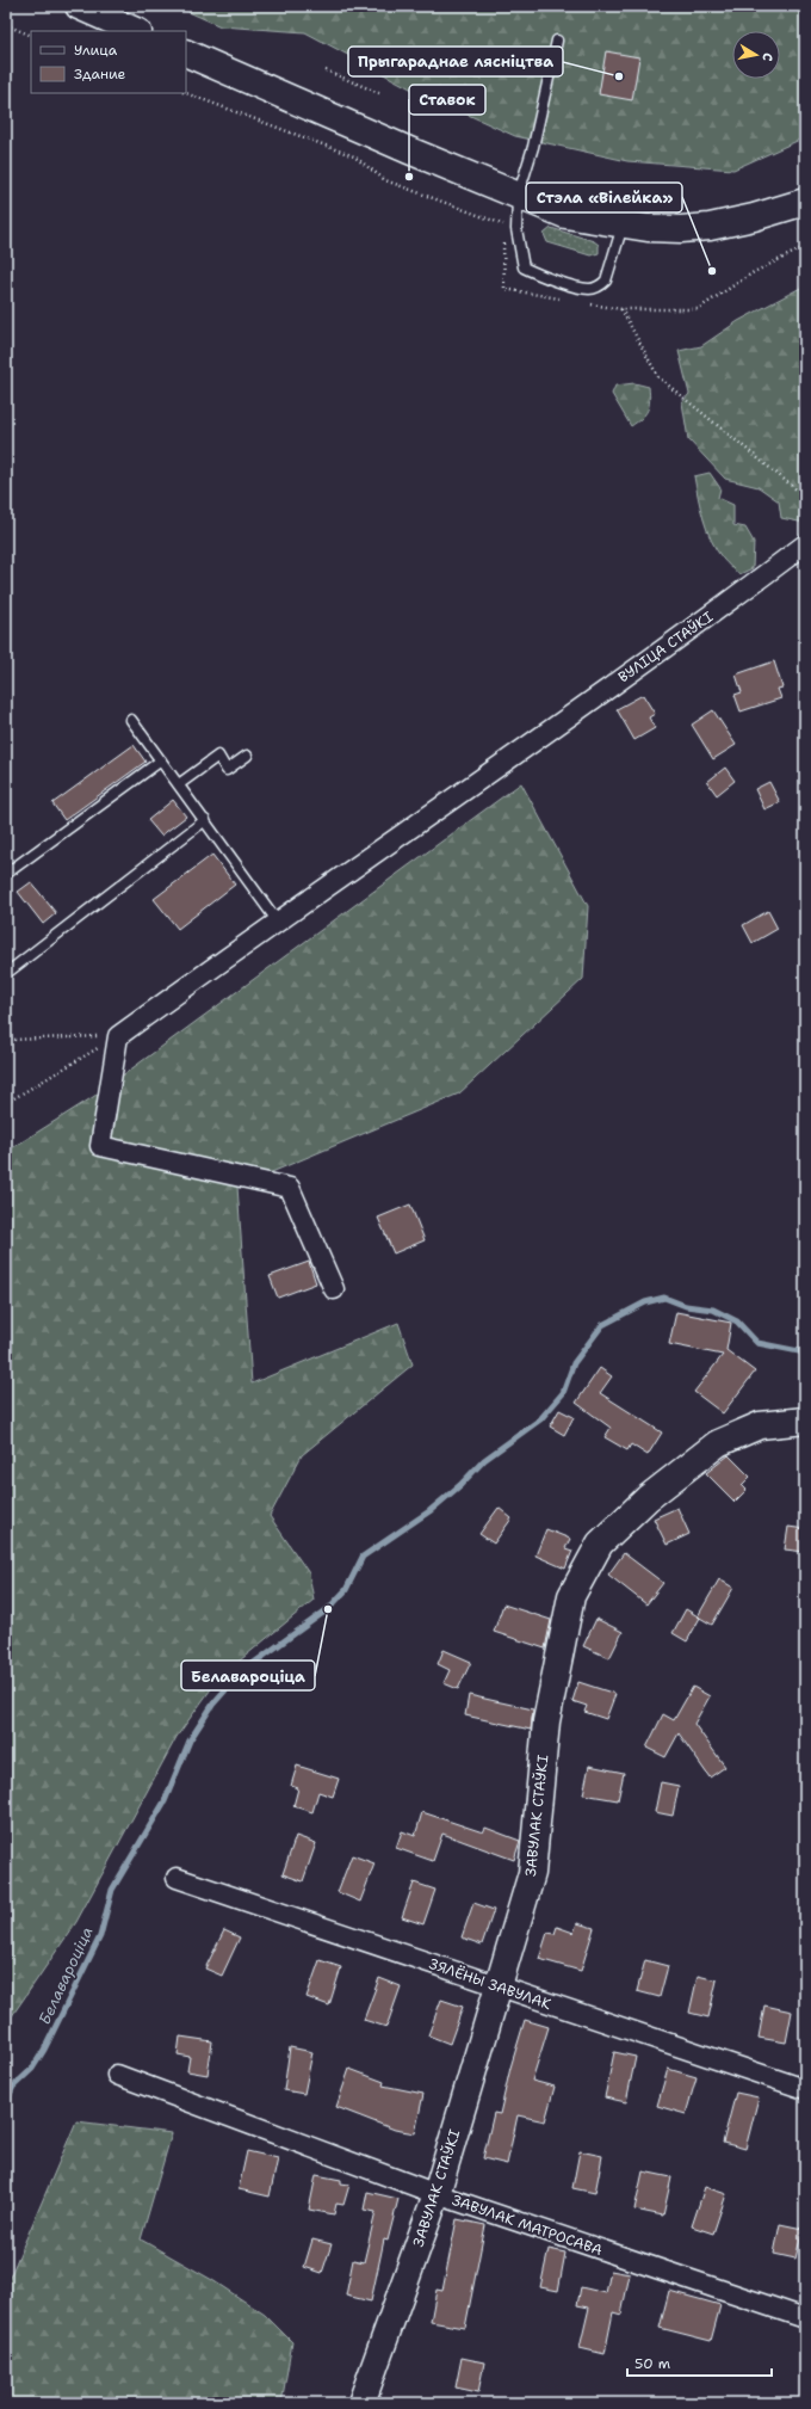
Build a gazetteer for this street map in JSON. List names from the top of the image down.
{
  "streets": {
    "street": [
      "ВУЛІЦА СТАЎКІ",
      "ЗАВУЛАК СТАЎКІ",
      "ЗЯЛЁНЫ ЗАВУЛАК",
      "ЗАВУЛАК МАТРОСАВА"
    ]
  },
  "crossings": [
    ["ЗАВУЛАК СТАЎКІ", "ЗЯЛЁНЫ ЗАВУЛАК"],
    ["ЗАВУЛАК СТАЎКІ", "ЗАВУЛАК МАТРОСАВА"]
  ],
  "water": ["Белавароціца"],
  "places": [
    "Прыгараднае лясніцтва",
    "Ставок",
    "Стэла «Вілейка»",
    "Белавароціца"
  ],
  "legend": ["Улица", "Здание"],
  "scale_bar": "50 m",
  "north": "right"
}
